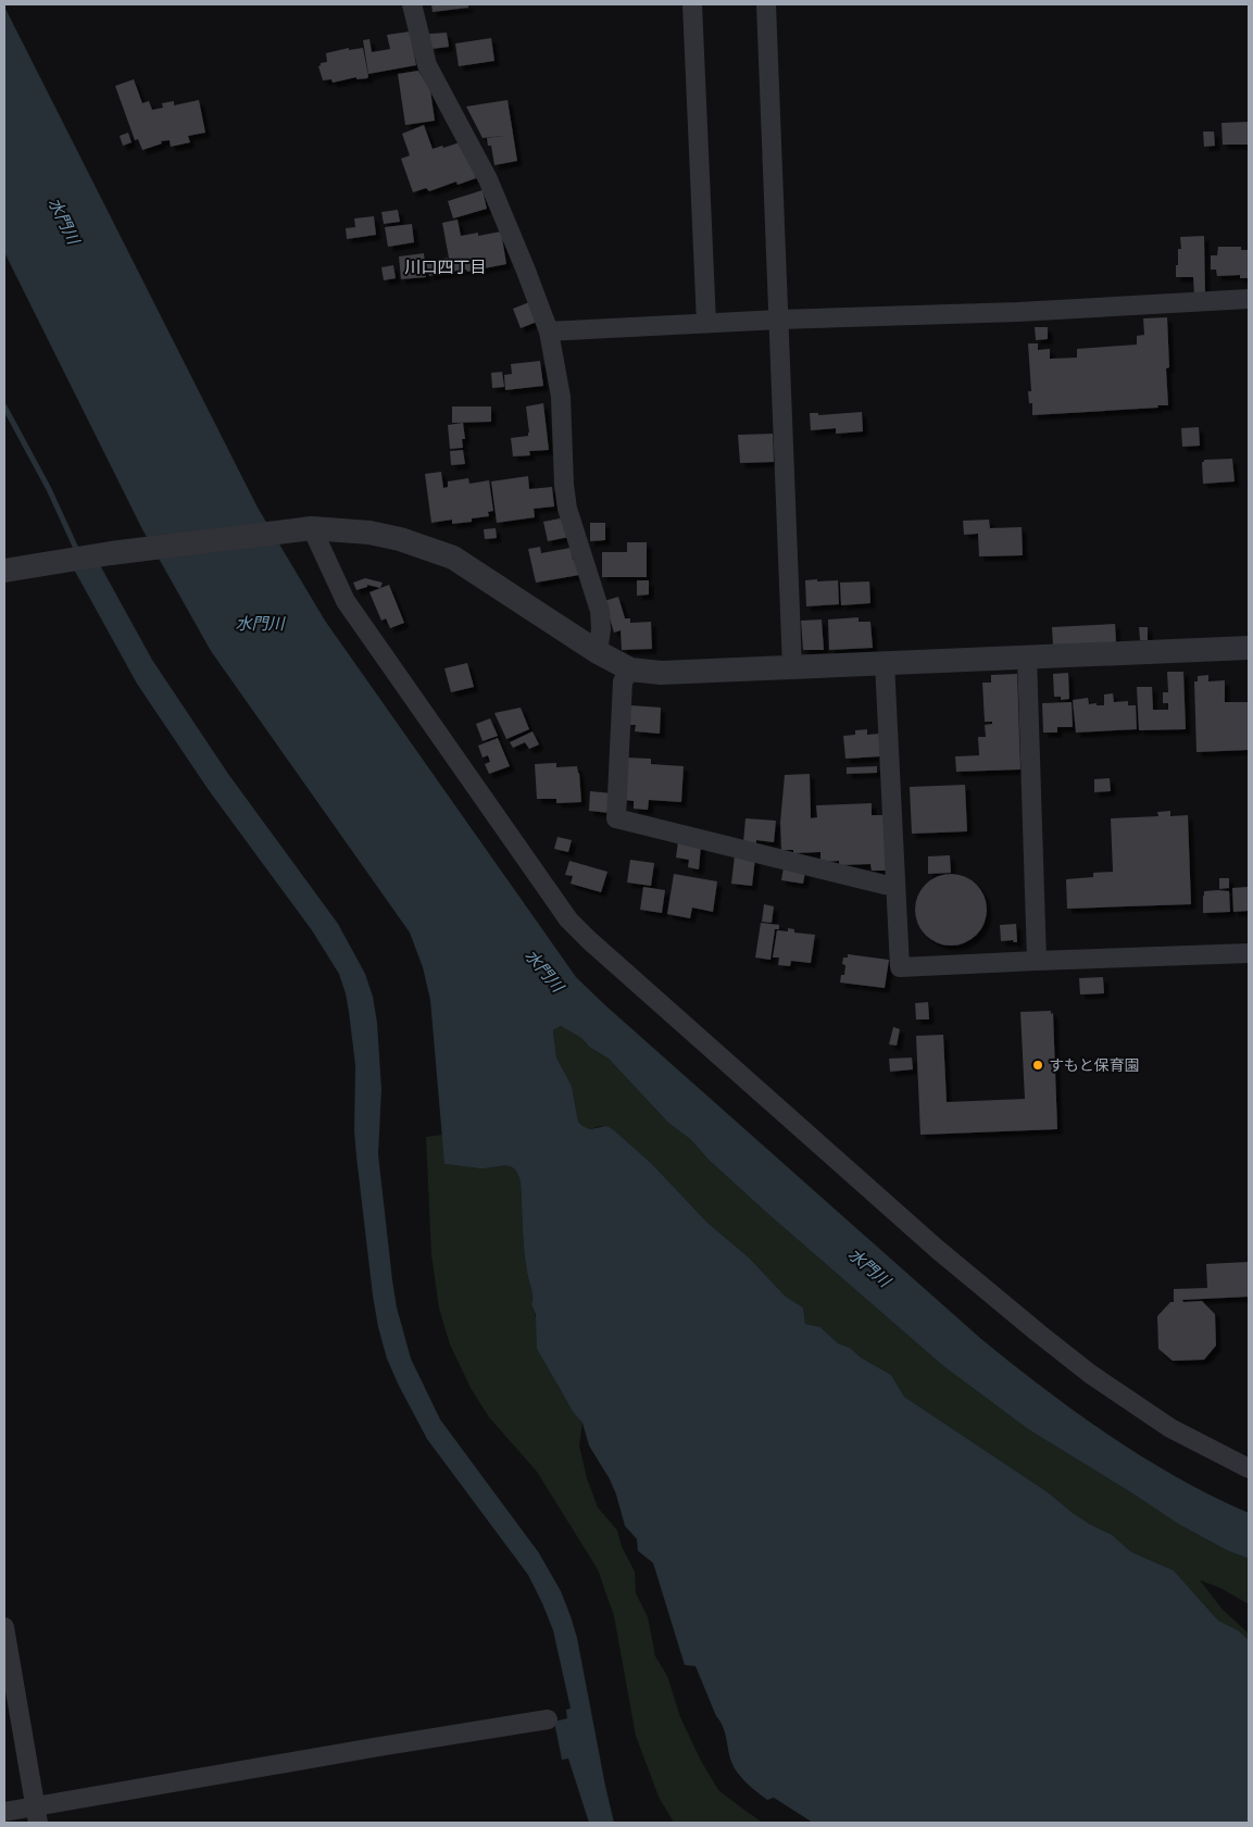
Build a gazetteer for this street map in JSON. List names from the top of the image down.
{
  "districts": ["川口四丁目"],
  "water": ["水門川"],
  "places": ["すもと保育園"]
}
